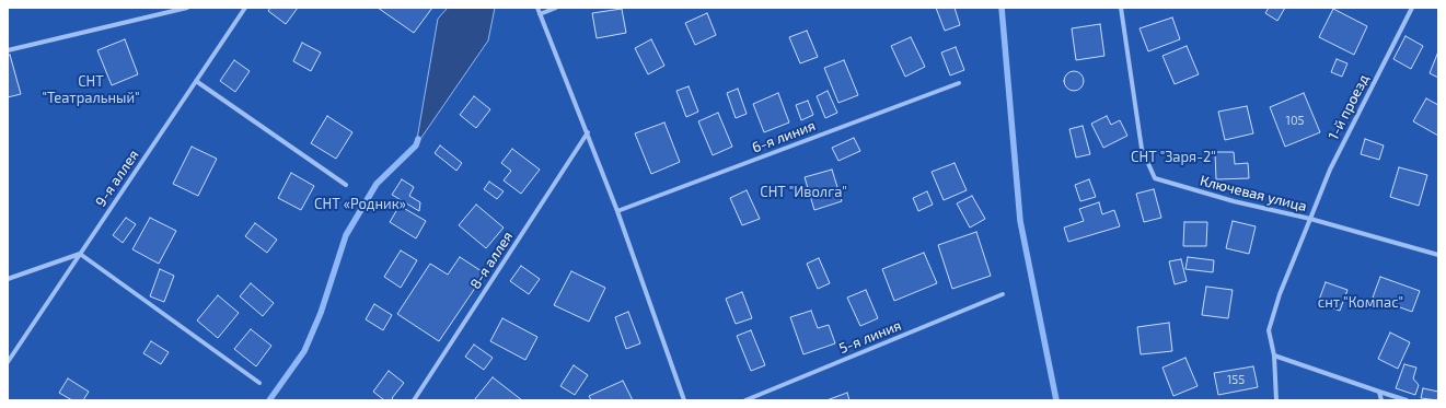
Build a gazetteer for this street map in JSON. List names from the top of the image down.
{
  "streets": {
    "street": [
      "1-й проезд",
      "6-я линия",
      "9-я аллея",
      "Ключевая улица",
      "8-я аллея",
      "5-я линия"
    ]
  },
  "crossings": [
    ["1-й проезд", "Ключевая улица"]
  ],
  "parks": [
    "СНТ \"Театральный\"",
    "СНТ \"Заря-2\"",
    "СНТ \"Иволга\"",
    "СНТ «Родник»",
    "снт \"Компас\""
  ],
  "house_numbers": ["105", "155"]
}
